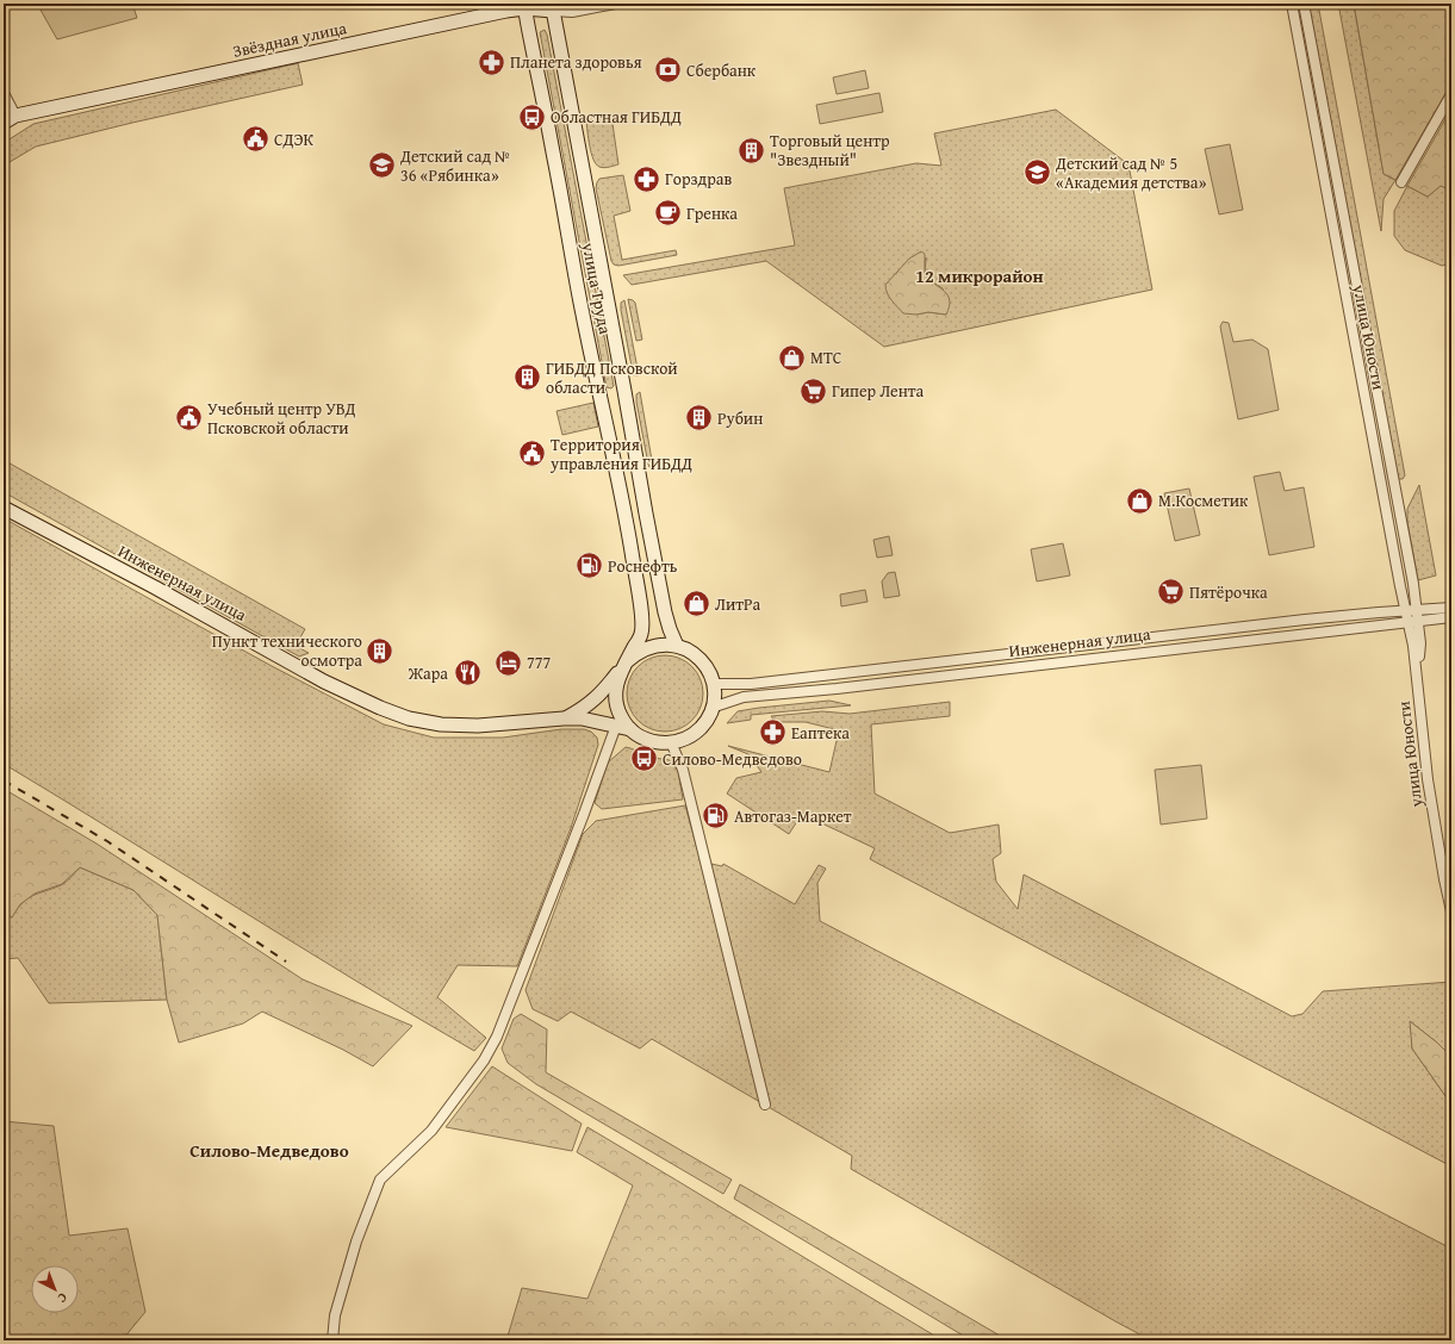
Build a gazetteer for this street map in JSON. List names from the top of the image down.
{
  "streets": {
    "main road": ["Звёздная улица", "улица Труда", "Инженерная улица"],
    "street": ["улица Юности"]
  },
  "crossings": [
    ["Звёздная улица", "улица Труда"],
    ["улица Труда", "Инженерная улица"],
    ["улица Юности", "Инженерная улица"]
  ],
  "districts": ["12 микрорайон", "Силово-Медведово"],
  "places": {
    "pharmacy": ["Планета здоровья", "Горздрав", "Еаптека"],
    "bank": ["Сбербанк"],
    "bus stop": ["Областная ГИБДД", "Силово-Медведово"],
    "public building": ["СДЭК", "Учебный центр УВД Псковской области", "Территория управления ГИБДД"],
    "building": [
      "Торговый центр \"Звездный\"",
      "ГИБДД Псковской области",
      "Рубин",
      "Пункт технического осмотра"
    ],
    "school or university": ["Детский сад № 36 «Рябинка»", "Детский сад № 5 «Академия детства»"],
    "cafe": ["Гренка"],
    "shop": ["МТС", "М.Косметик", "ЛитРа"],
    "supermarket": ["Гипер Лента", "Пятёрочка"],
    "fuel station": ["Роснефть", "Автогаз-Маркет"],
    "hotel": ["777"],
    "restaurant": ["Жара"]
  },
  "north": "bottom right"
}
